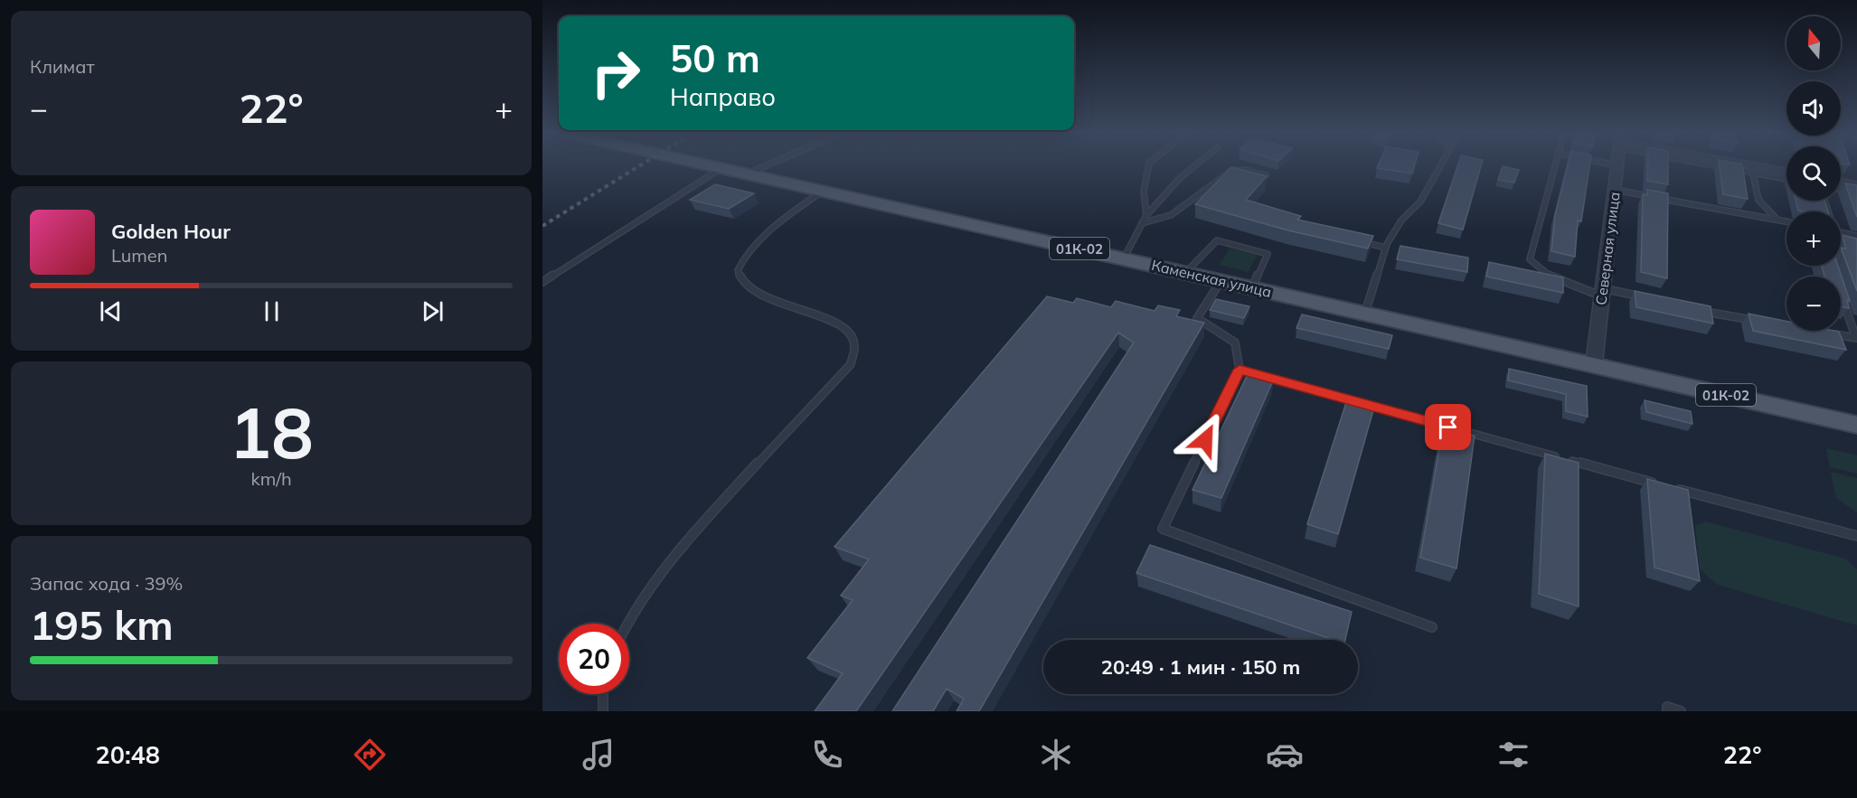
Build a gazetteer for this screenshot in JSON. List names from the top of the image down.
{
  "streets": {
    "main road": ["01К-02", "Каменская улица"],
    "street": ["Северная улица"]
  },
  "crossings": [
    ["Северная улица", "Каменская улица"]
  ],
  "north": "top",
  "page": {
    "tile": [
      "Климат",
      ["18", "km/h"],
      ["Запас хода · 39%", "195 km"]
    ],
    "map_buttons": ["+", "−"],
    "turn": ["50 m", "Направо"],
    "heat": ["−", "22°", "+"],
    "song": ["Golden Hour", "Lumen"],
    "limit": "20",
    "trip": "20:49 · 1 мин · 150 m",
    "tabs": ["20:48", "22°"]
  }
}
